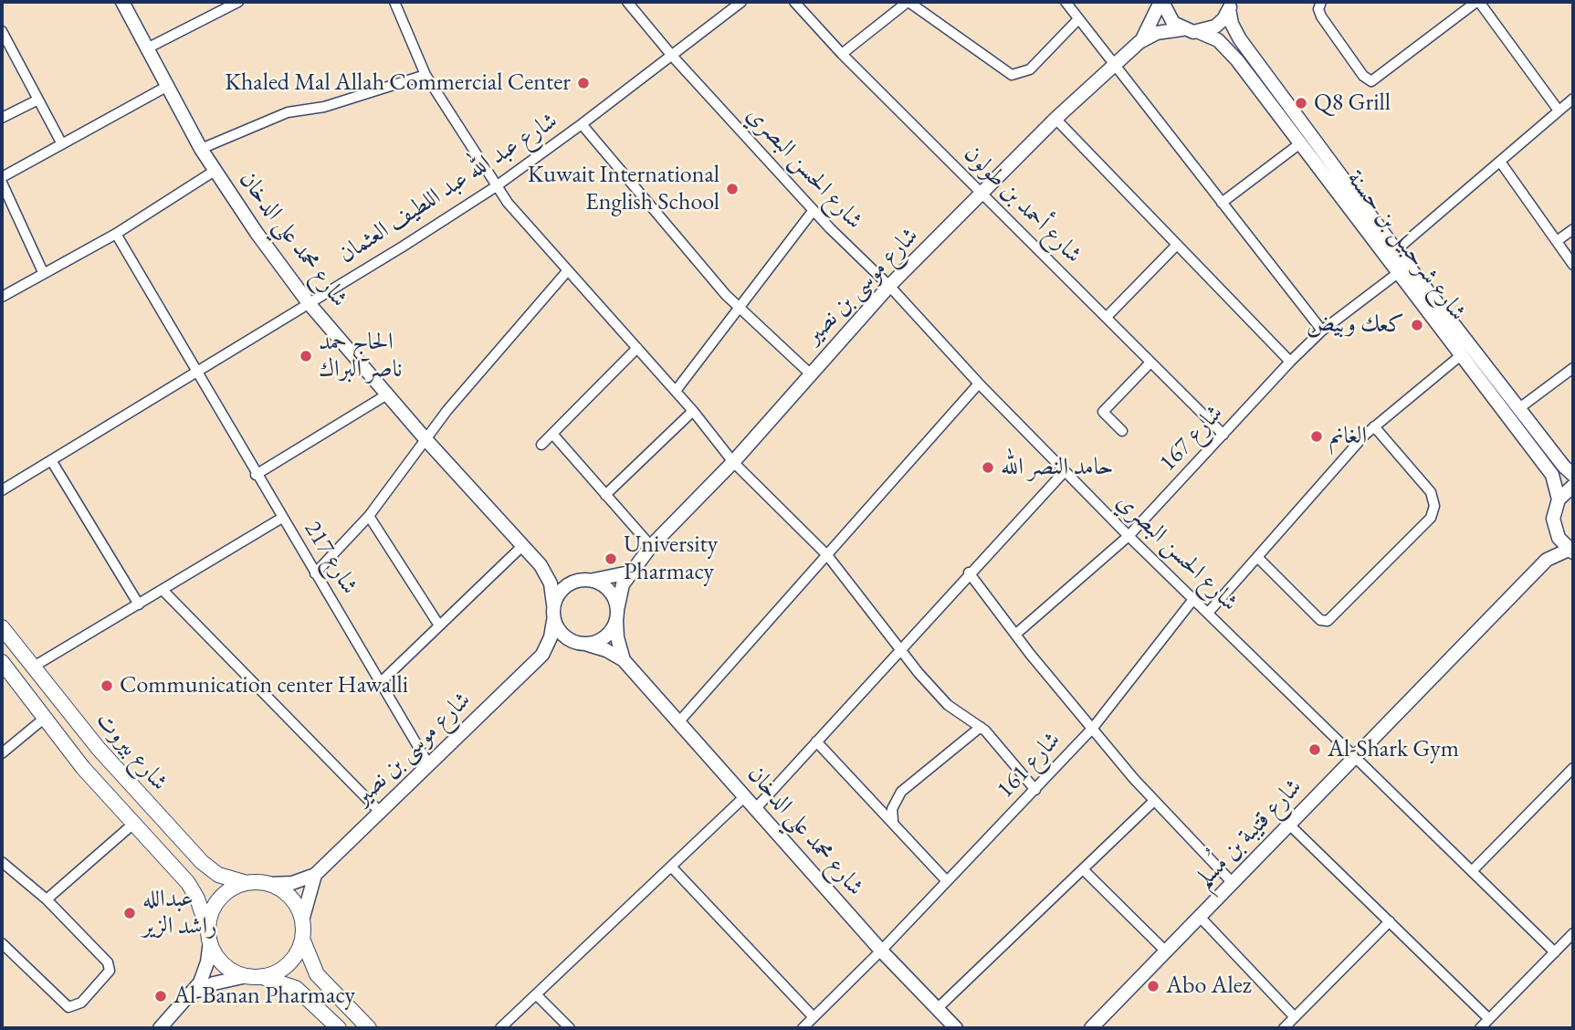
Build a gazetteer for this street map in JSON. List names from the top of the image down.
{
  "streets": {
    "main road": ["شارع بيروت"],
    "street": [
      "شارع الحسن البصري",
      "شارع عبد الله عبد اللطيف العثمان",
      "شارع أحمد بن طولون",
      "شارع محمد علي الدخان",
      "شارع شرحبيل بن حسنة",
      "شارع موسى بن نصير",
      "شارع 167",
      "شارع 217",
      "شارع 161",
      "شارع قتيبة بن مُسلم"
    ]
  },
  "crossings": [
    ["شارع الحسن البصري", "شارع عبد الله عبد اللطيف العثمان"],
    ["شارع الحسن البصري", "شارع موسى بن نصير"],
    ["شارع الحسن البصري", "شارع 167"],
    ["شارع الحسن البصري", "شارع 161"],
    ["شارع الحسن البصري", "شارع قتيبة بن مُسلم"],
    ["شارع عبد الله عبد اللطيف العثمان", "شارع محمد علي الدخان"],
    ["شارع عبد الله عبد اللطيف العثمان", "شارع 217"],
    ["شارع أحمد بن طولون", "شارع موسى بن نصير"],
    ["شارع أحمد بن طولون", "شارع 167"],
    ["شارع محمد علي الدخان", "شارع موسى بن نصير"],
    ["شارع محمد علي الدخان", "شارع 161"],
    ["شارع شرحبيل بن حسنة", "شارع 167"],
    ["شارع شرحبيل بن حسنة", "شارع قتيبة بن مُسلم"],
    ["شارع موسى بن نصير", "شارع 217"],
    ["شارع موسى بن نصير", "شارع بيروت"]
  ],
  "places": [
    "Khaled Mal Allah Commercial Center",
    "Q8 Grill",
    "Kuwait International English School",
    "كعك وبيض",
    "الحاج حمد ناصر البراك",
    "الغانم",
    "حامد النصر الله",
    "University Pharmacy",
    "Communication center Hawalli",
    "Al-Shark Gym",
    "عبدالله راشد الزير",
    "Abo Alez",
    "Al-Banan Pharmacy"
  ]
}
